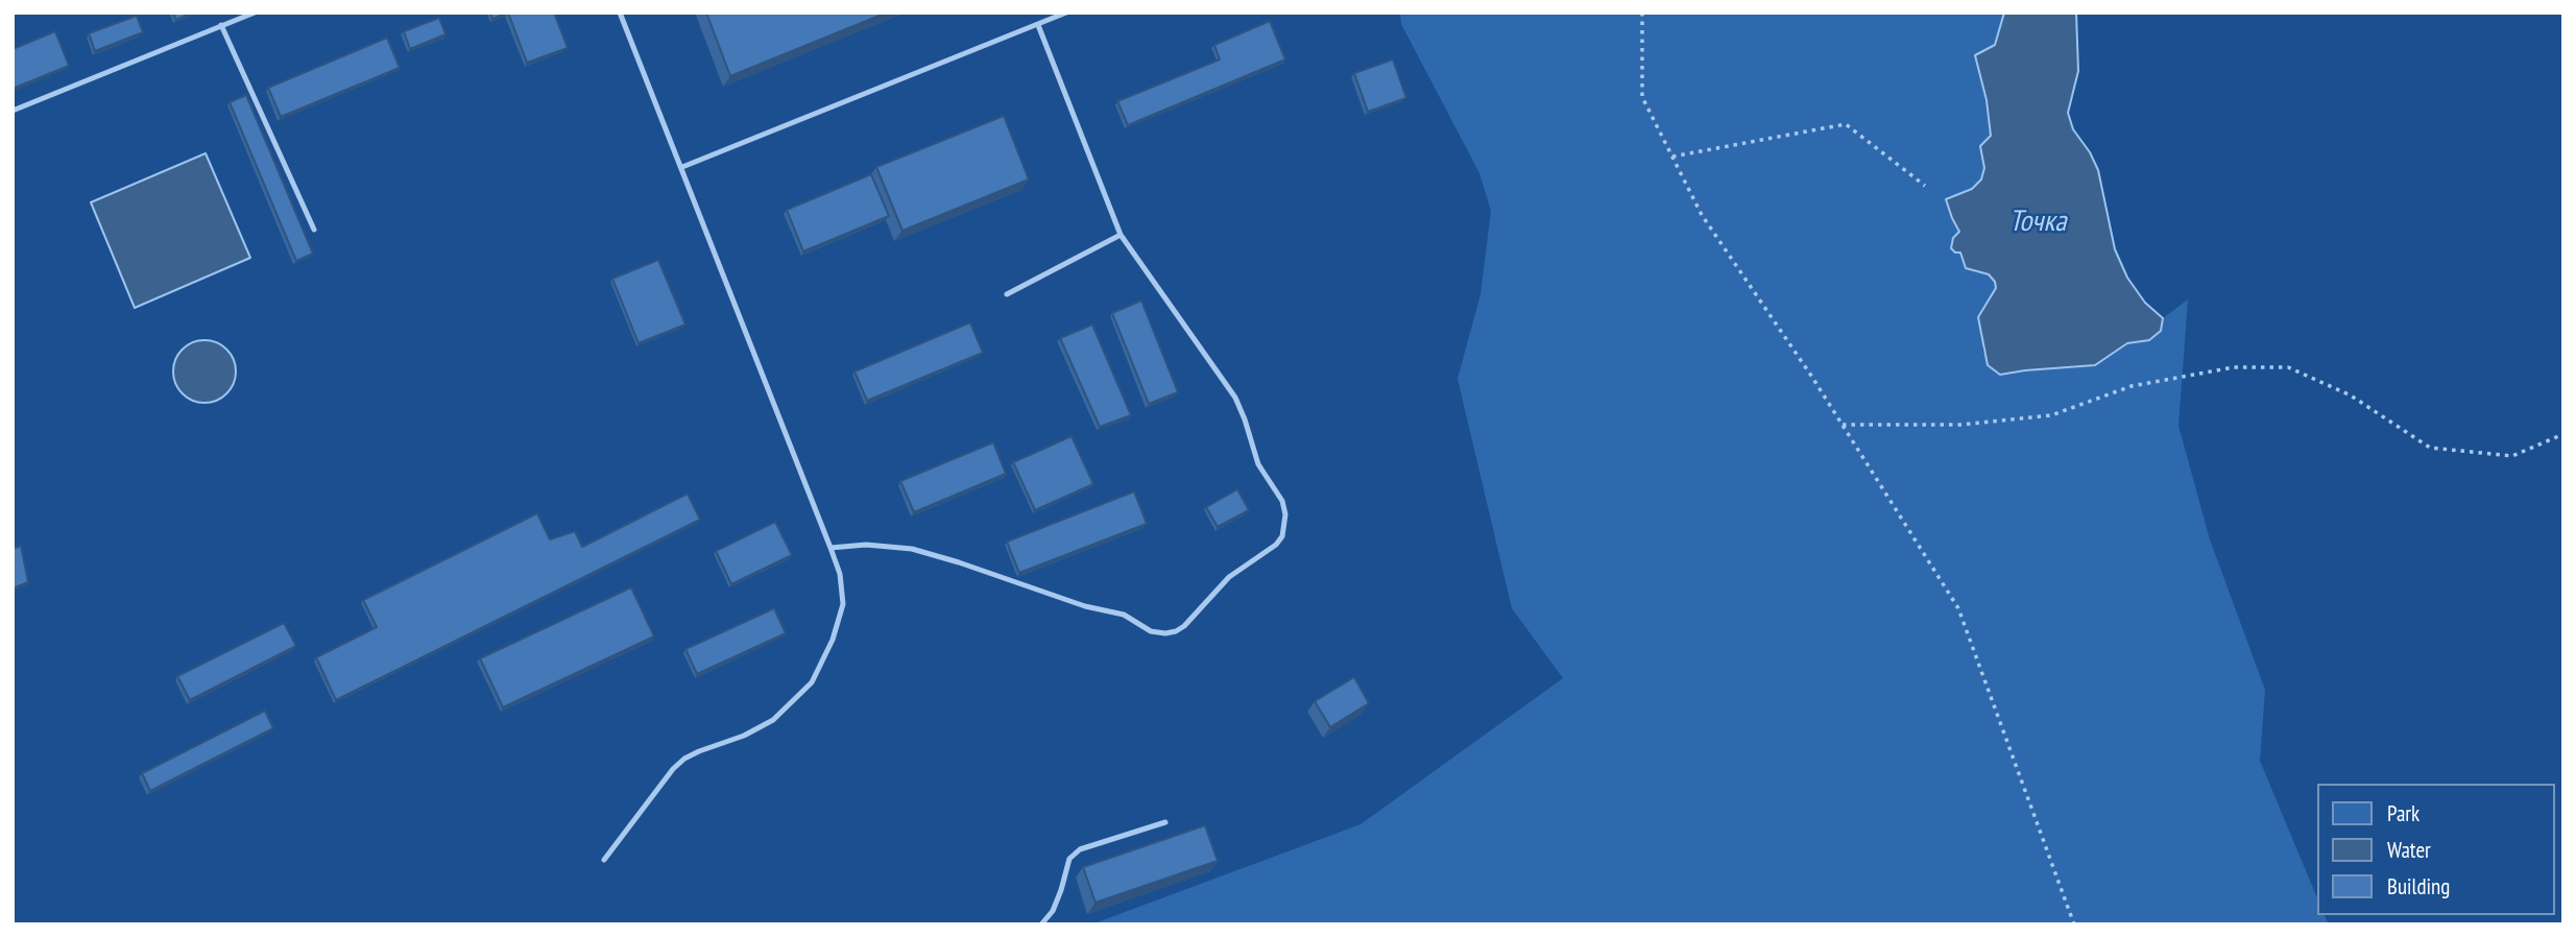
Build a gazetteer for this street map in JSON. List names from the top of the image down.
{
  "water": ["Точка"],
  "legend": ["Park", "Water", "Building"]
}
